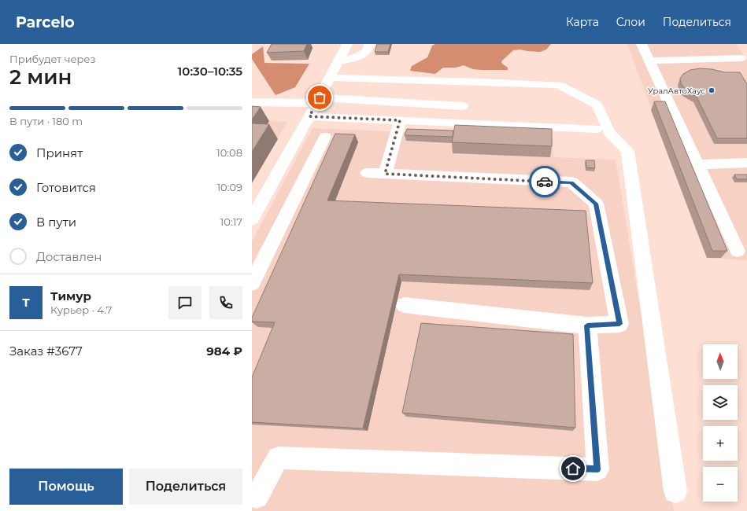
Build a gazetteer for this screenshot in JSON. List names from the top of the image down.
{
  "places": ["УралАвтоХаус"],
  "north": "top",
  "page": {
    "header": "Parcelo",
    "nav": ["Карта", "Слои", "Поделиться"],
    "heading": ["2 мин", "Прибудет через", "10:30–10:35"],
    "panel": [
      "Тимур",
      "Курьер · 4.7",
      "Заказ #3677",
      "984 ₽"
    ],
    "bar": "В пути · 180 m",
    "list": [
      ["Принят", "10:08"],
      ["Готовится", "10:09"],
      ["В пути", "10:17"],
      "Доставлен"
    ],
    "round": "Т",
    "map_buttons": ["+", "−"],
    "buttons": ["Помощь", "Поделиться"]
  }
}
